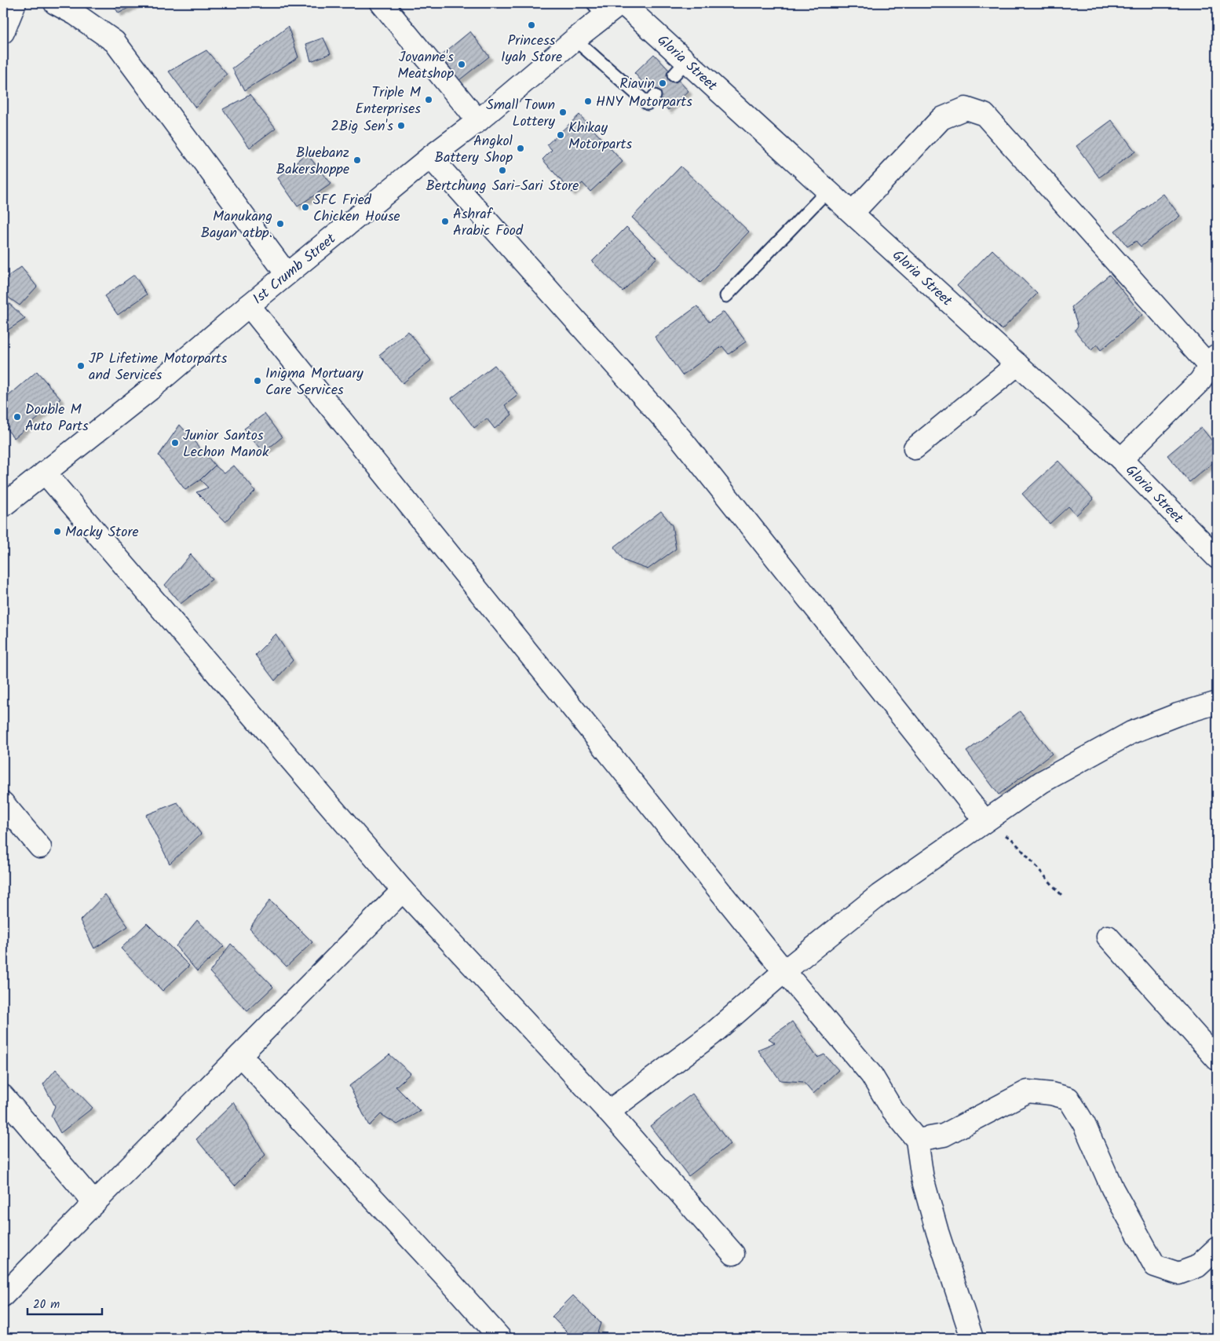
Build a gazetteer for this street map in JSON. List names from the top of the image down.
{
  "streets": {
    "street": ["Gloria Street", "1st Crumb Street"]
  },
  "crossings": [
    ["Gloria Street", "1st Crumb Street"]
  ],
  "places": [
    "Princess Iyah Store",
    "Jovanne's Meatshop",
    "Riavin",
    "Triple M Enterprises",
    "HNY Motorparts",
    "Small Town Lottery",
    "2Big Sen's",
    "Khikay Motorparts",
    "Angkol Battery Shop",
    "Bluebanz Bakershoppe",
    "Bertchung Sari-Sari Store",
    "SFC Fried Chicken House",
    "Ashraf Arabic Food",
    "Manukang Bayan atbp.",
    "JP Lifetime Motorparts and Services",
    "Inigma Mortuary Care Services",
    "Double M Auto Parts",
    "Junior Santos Lechon Manok",
    "Macky Store"
  ],
  "scale_bar": "20 m"
}
